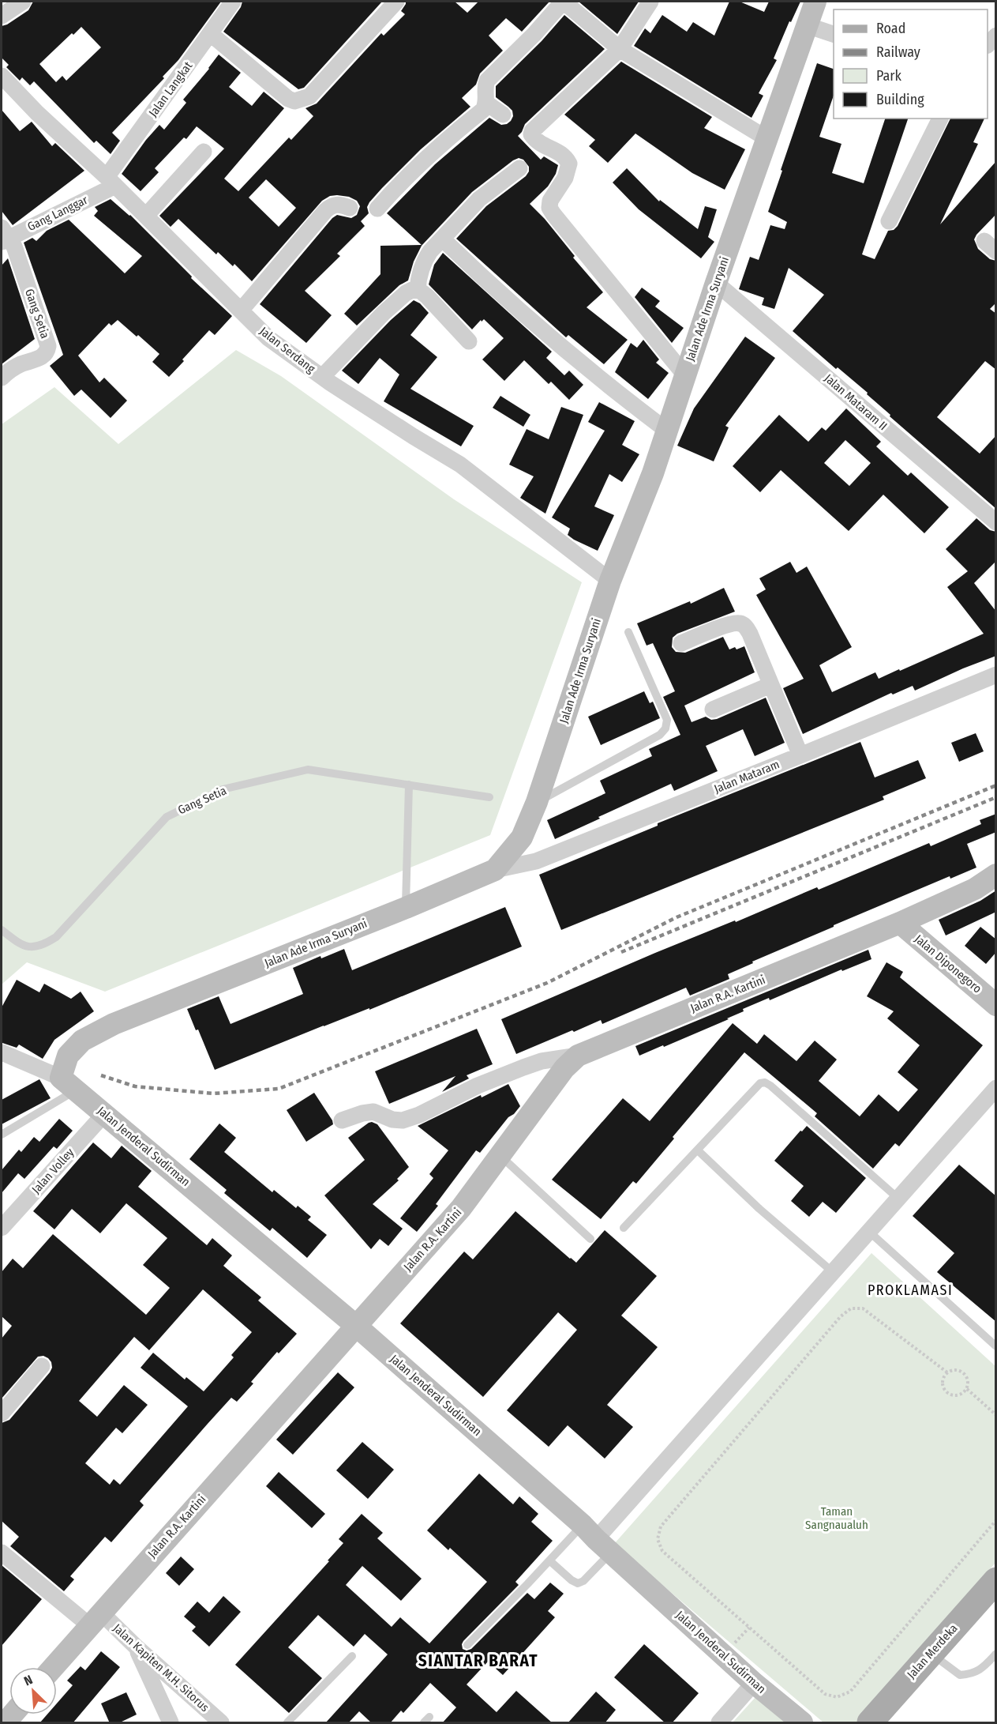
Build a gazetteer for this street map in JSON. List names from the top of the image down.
{
  "streets": {
    "main road": [
      "Jalan Ade Irma Suryani",
      "Jalan Diponegoro",
      "Jalan R.A. Kartini",
      "Jalan Jenderal Sudirman",
      "Jalan Merdeka"
    ],
    "street": [
      "Jalan Langkat",
      "Gang Langgar",
      "Gang Setia",
      "Jalan Serdang",
      "Jalan Mataram II",
      "Jalan Mataram",
      "Jalan Volley",
      "Jalan Kapiten M.H. Sitorus"
    ]
  },
  "crossings": [
    ["Jalan Langkat", "Gang Langgar"],
    ["Jalan Langkat", "Jalan Serdang"],
    ["Gang Langgar", "Gang Setia"],
    ["Gang Langgar", "Jalan Serdang"],
    ["Jalan Ade Irma Suryani", "Jalan Serdang"],
    ["Jalan Ade Irma Suryani", "Jalan Mataram II"],
    ["Jalan Ade Irma Suryani", "Jalan Mataram"],
    ["Jalan Ade Irma Suryani", "Jalan Jenderal Sudirman"],
    ["Jalan Diponegoro", "Jalan R.A. Kartini"],
    ["Jalan R.A. Kartini", "Jalan Jenderal Sudirman"],
    ["Jalan R.A. Kartini", "Jalan Kapiten M.H. Sitorus"],
    ["Jalan Jenderal Sudirman", "Jalan Volley"]
  ],
  "districts": ["PROKLAMASI", "SIANTAR BARAT"],
  "parks": ["Taman Sangnaualuh"],
  "legend": [
    "Road",
    "Railway",
    "Park",
    "Building"
  ],
  "north": "top left"
}
